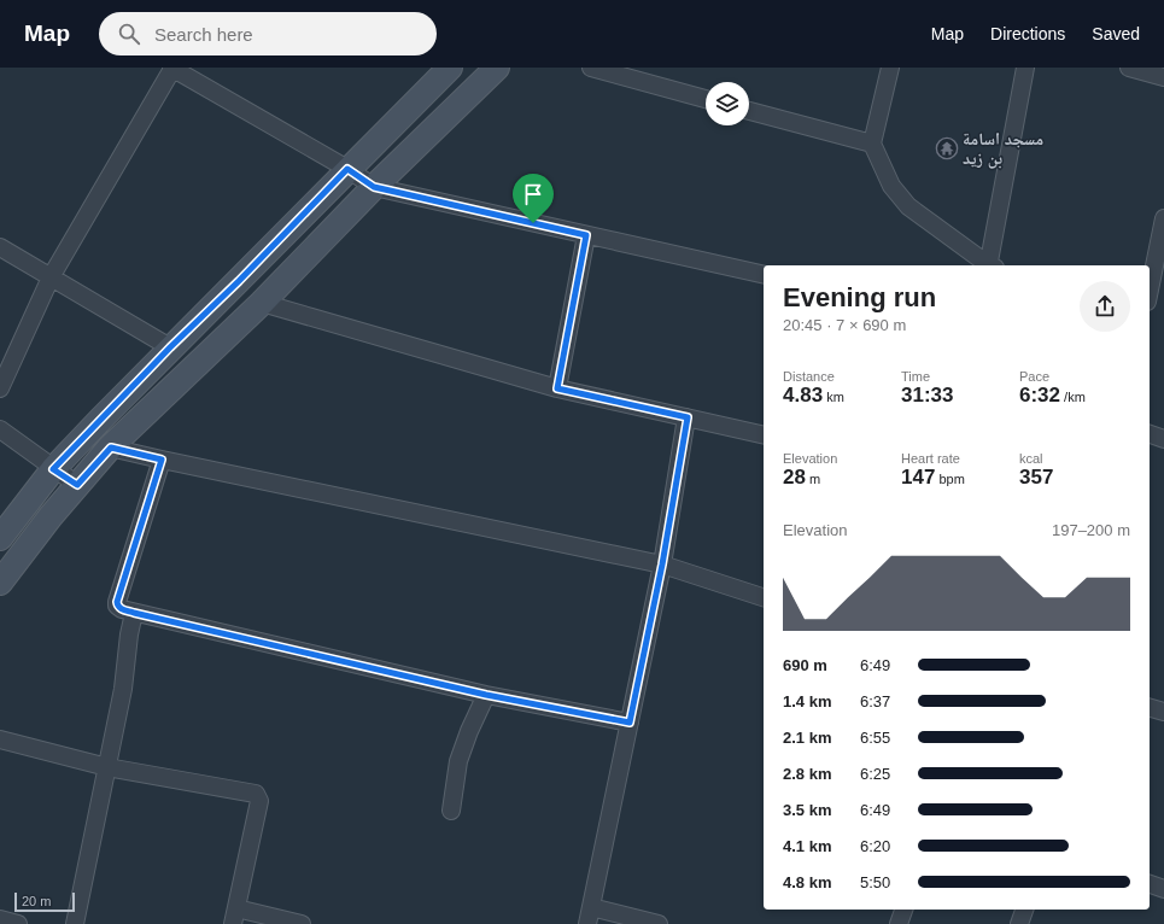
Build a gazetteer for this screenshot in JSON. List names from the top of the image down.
{
  "places": {
    "temple": ["مسجد اسامة بن زيد"]
  },
  "scale_bar": "20 m",
  "page": {
    "header": "Map",
    "search": "Search here",
    "nav": ["Map", "Directions", "Saved"],
    "heading": ["Evening run", "20:45 · 7 × 690 m"],
    "stats": [
      ["Distance", "4.83 km"],
      ["Time", "31:33"],
      ["Pace", "6:32 /km"],
      ["Elevation", "28 m"],
      ["Heart rate", "147 bpm"],
      ["kcal", "357"]
    ],
    "chart": ["Elevation", "197–200 m"],
    "list": [
      {
        "name": "690 m",
        "note": "6:49"
      },
      {
        "name": "1.4 km",
        "note": "6:37"
      },
      {
        "name": "2.1 km",
        "note": "6:55"
      },
      {
        "name": "2.8 km",
        "note": "6:25"
      },
      {
        "name": "3.5 km",
        "note": "6:49"
      },
      {
        "name": "4.1 km",
        "note": "6:20"
      },
      {
        "name": "4.8 km",
        "note": "5:50"
      }
    ],
    "scale": "20 m"
  }
}
